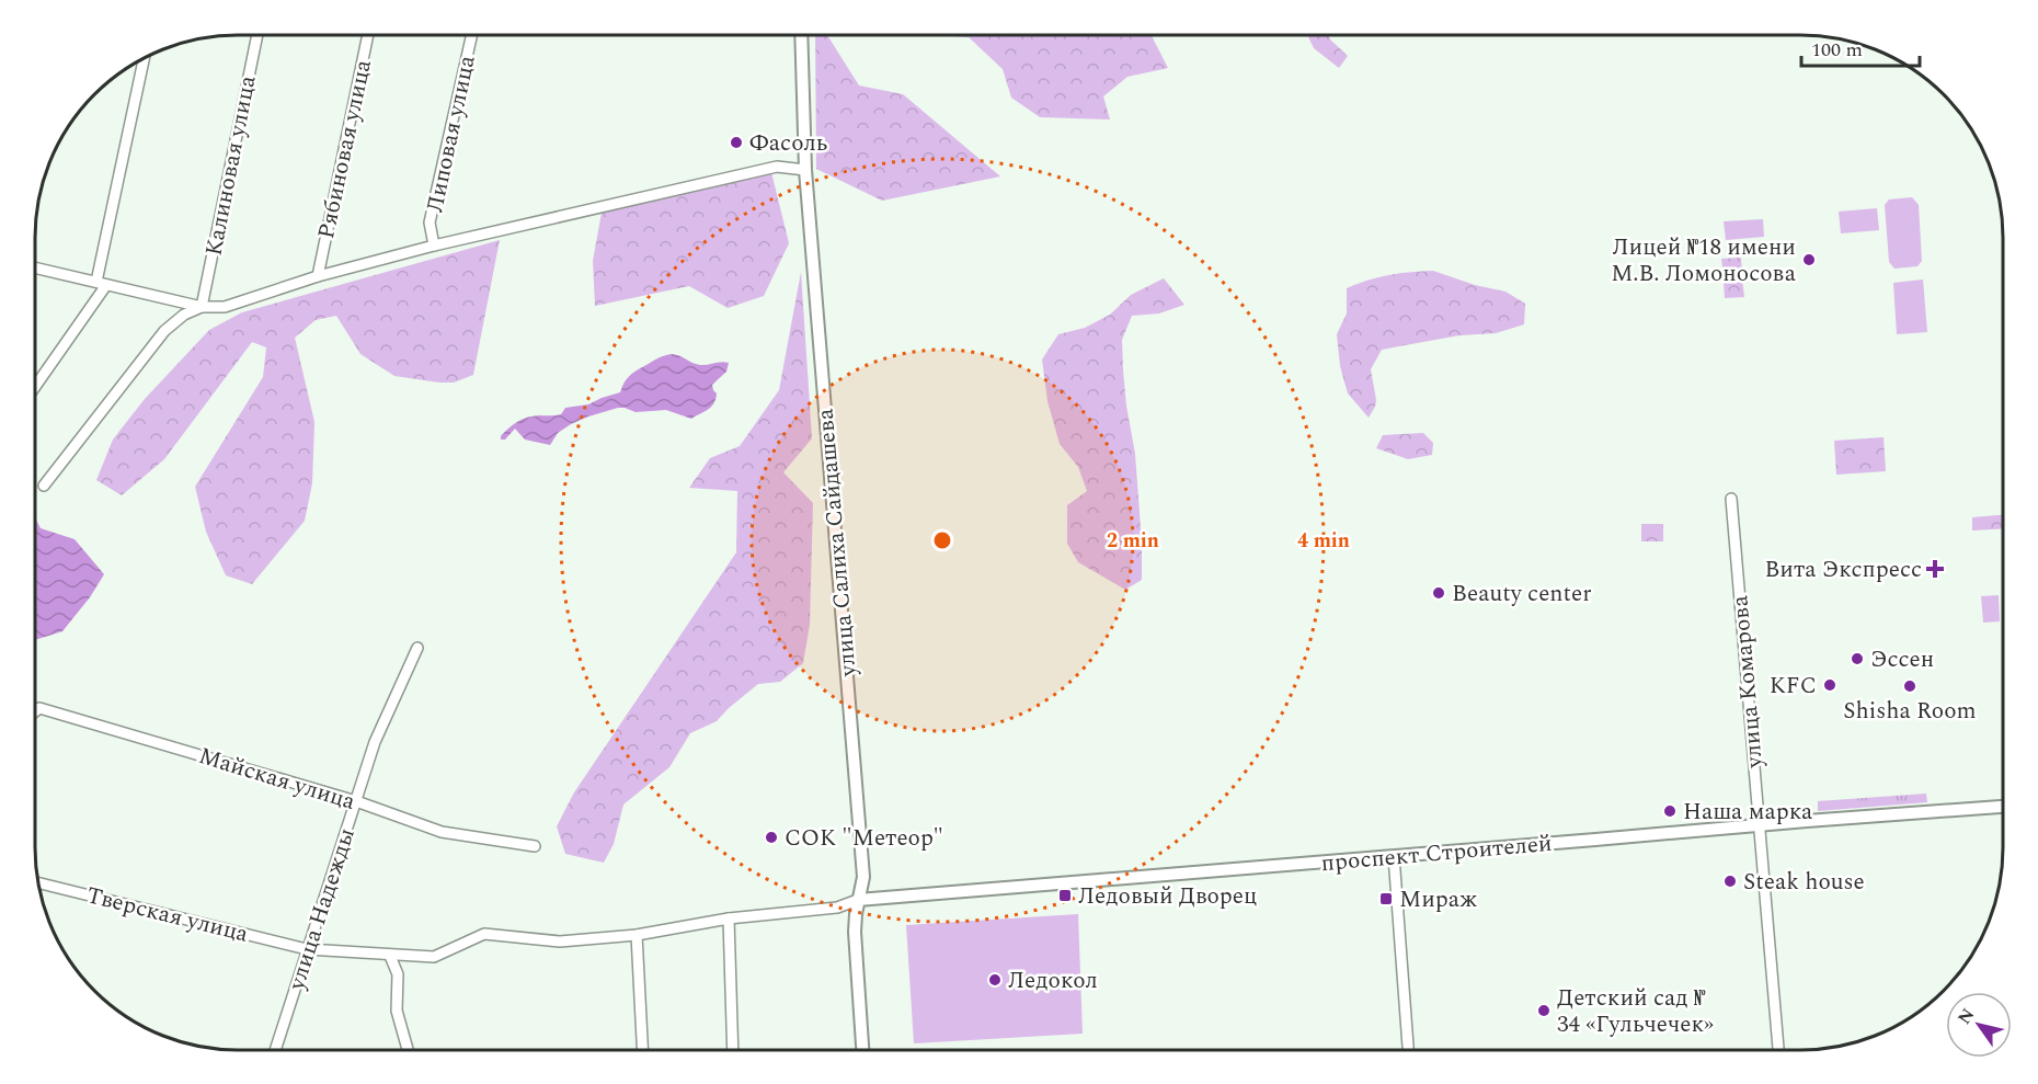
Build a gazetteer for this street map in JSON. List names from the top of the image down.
{
  "streets": {
    "street": [
      "Липовая улица",
      "Рябиновая улица",
      "Калиновая улица",
      "улица Салиха Сайдашева",
      "улица Комарова",
      "Майская улица",
      "проспект Строителей",
      "улица Надежды",
      "Тверская улица"
    ]
  },
  "crossings": [
    ["улица Салиха Сайдашева", "проспект Строителей"],
    ["улица Салиха Сайдашева", "Тверская улица"],
    ["улица Комарова", "проспект Строителей"],
    ["Майская улица", "улица Надежды"],
    ["проспект Строителей", "Тверская улица"],
    ["улица Надежды", "Тверская улица"]
  ],
  "places": {
    "other": [
      "Фасоль",
      "Лицей №18 имени М.В. Ломоносова",
      "Beauty center",
      "Эссен",
      "KFC",
      "Shisha Room",
      "Наша марка",
      "СОК \"Метеор\"",
      "Steak house",
      "Ледокол",
      "Детский сад № 34 «Гульчечек»"
    ],
    "health": ["Вита Экспресс"],
    "transit": ["Ледовый Дворец", "Мираж"]
  },
  "scale_bar": "100 m",
  "north": "top left",
  "rings": ["2 min", "4 min"]
}
